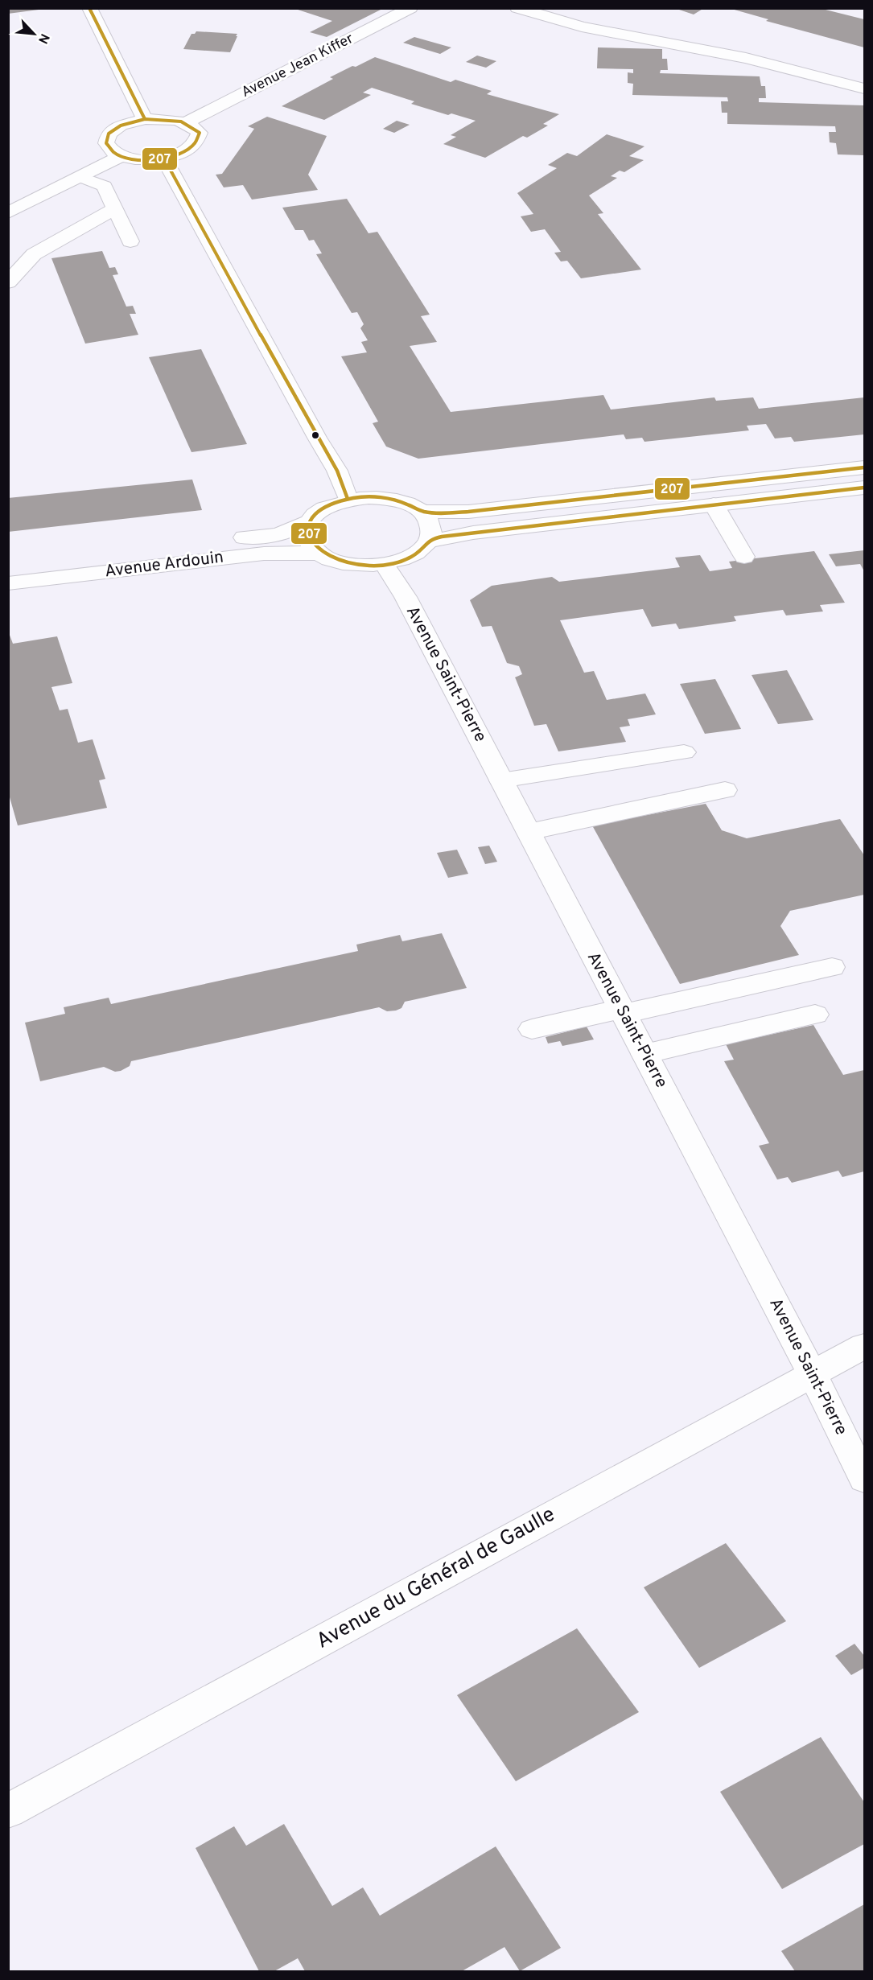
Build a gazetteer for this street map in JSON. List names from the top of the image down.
{
  "streets": {
    "street": [
      "Avenue Jean Kiffer",
      "Avenue Ardouin",
      "Avenue Saint-Pierre",
      "Avenue du Général de Gaulle"
    ]
  },
  "crossings": [
    ["Avenue Ardouin", "Avenue Saint-Pierre"],
    ["Avenue Saint-Pierre", "Avenue du Général de Gaulle"]
  ],
  "lines": ["transit line 207"],
  "north": "bottom right"
}
